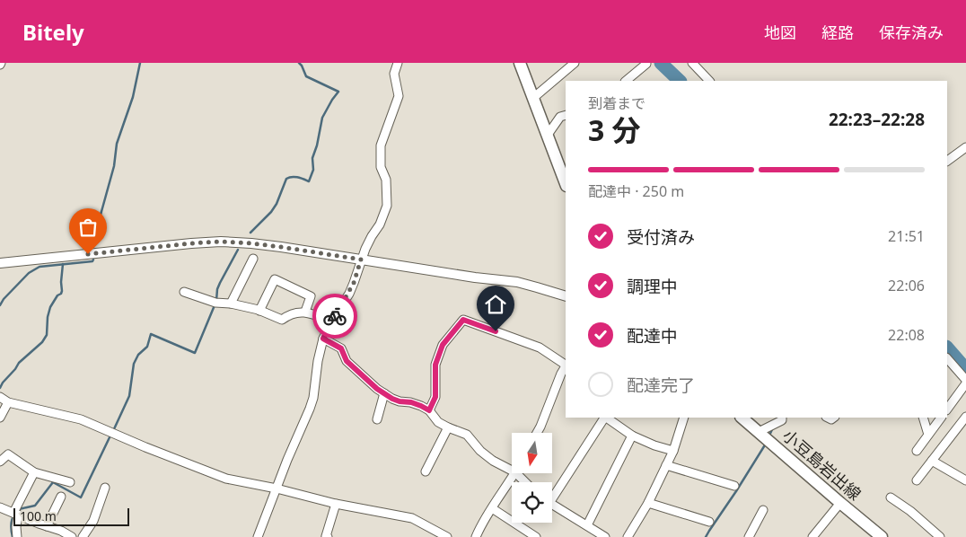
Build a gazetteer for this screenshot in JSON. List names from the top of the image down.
{
  "streets": {
    "main road": ["小豆島岩出線"]
  },
  "scale_bar": "100 m",
  "north": "bottom",
  "page": {
    "header": "Bitely",
    "nav": ["地図", "経路", "保存済み"],
    "heading": ["3 分", "到着まで", "22:23–22:28"],
    "bar": "配達中 · 250 m",
    "list": [
      ["受付済み", "21:51"],
      ["調理中", "22:06"],
      ["配達中", "22:08"],
      "配達完了"
    ],
    "scale": "100 m"
  }
}
